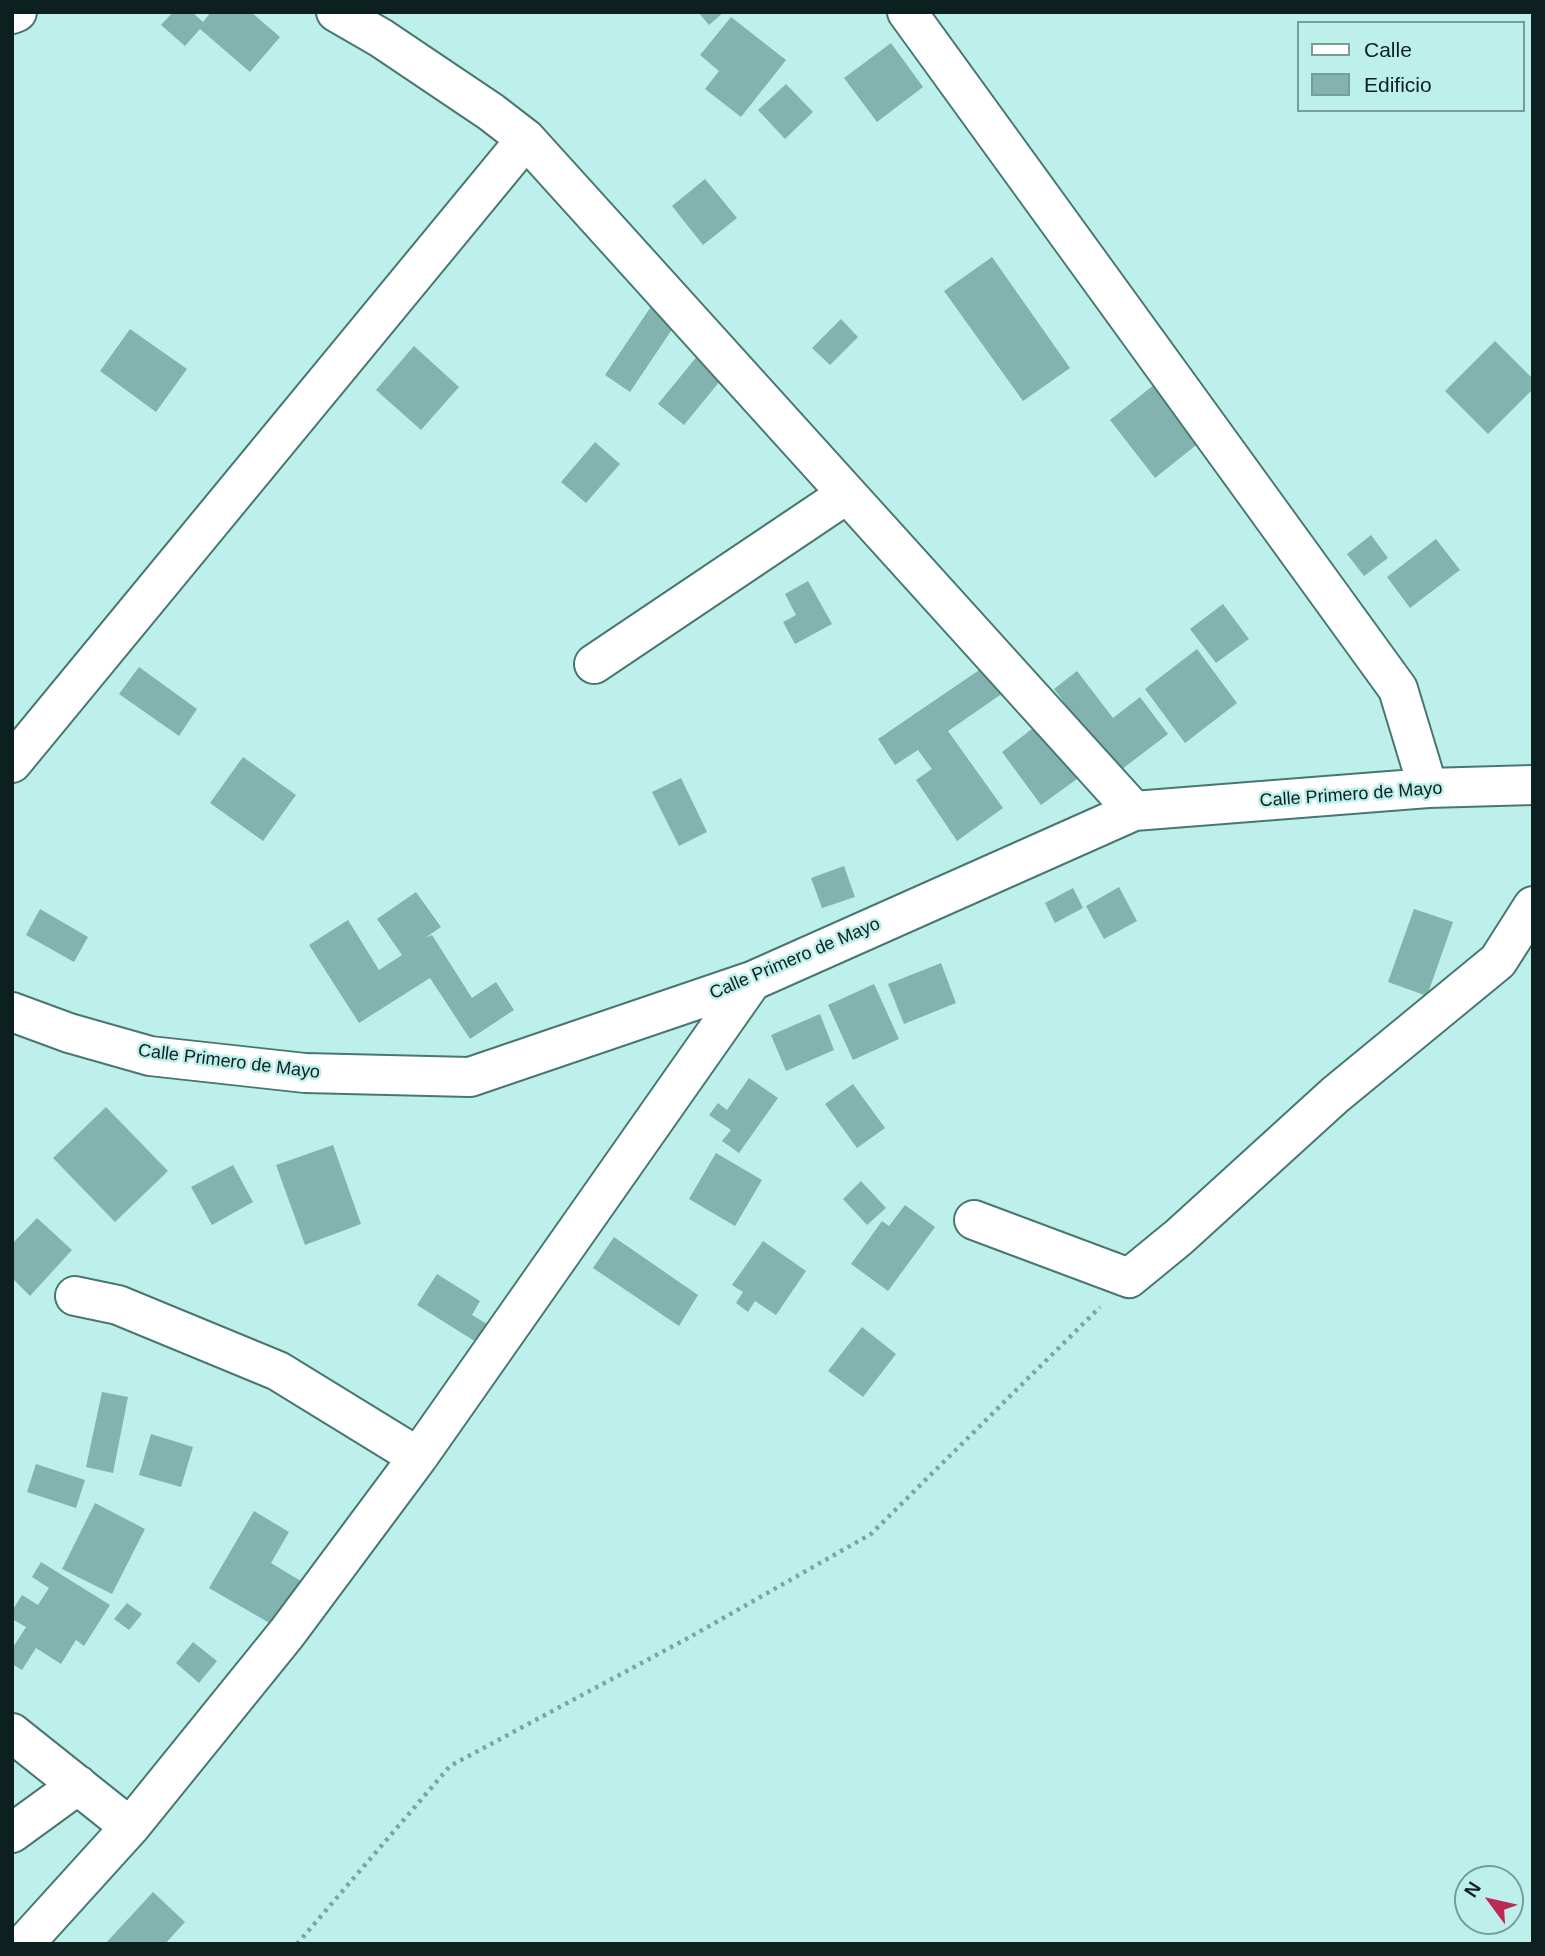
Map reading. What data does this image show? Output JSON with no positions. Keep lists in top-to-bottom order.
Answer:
{
  "streets": {
    "street": ["Calle Primero de Mayo"]
  },
  "legend": ["Calle", "Edificio"],
  "north": "top left"
}
